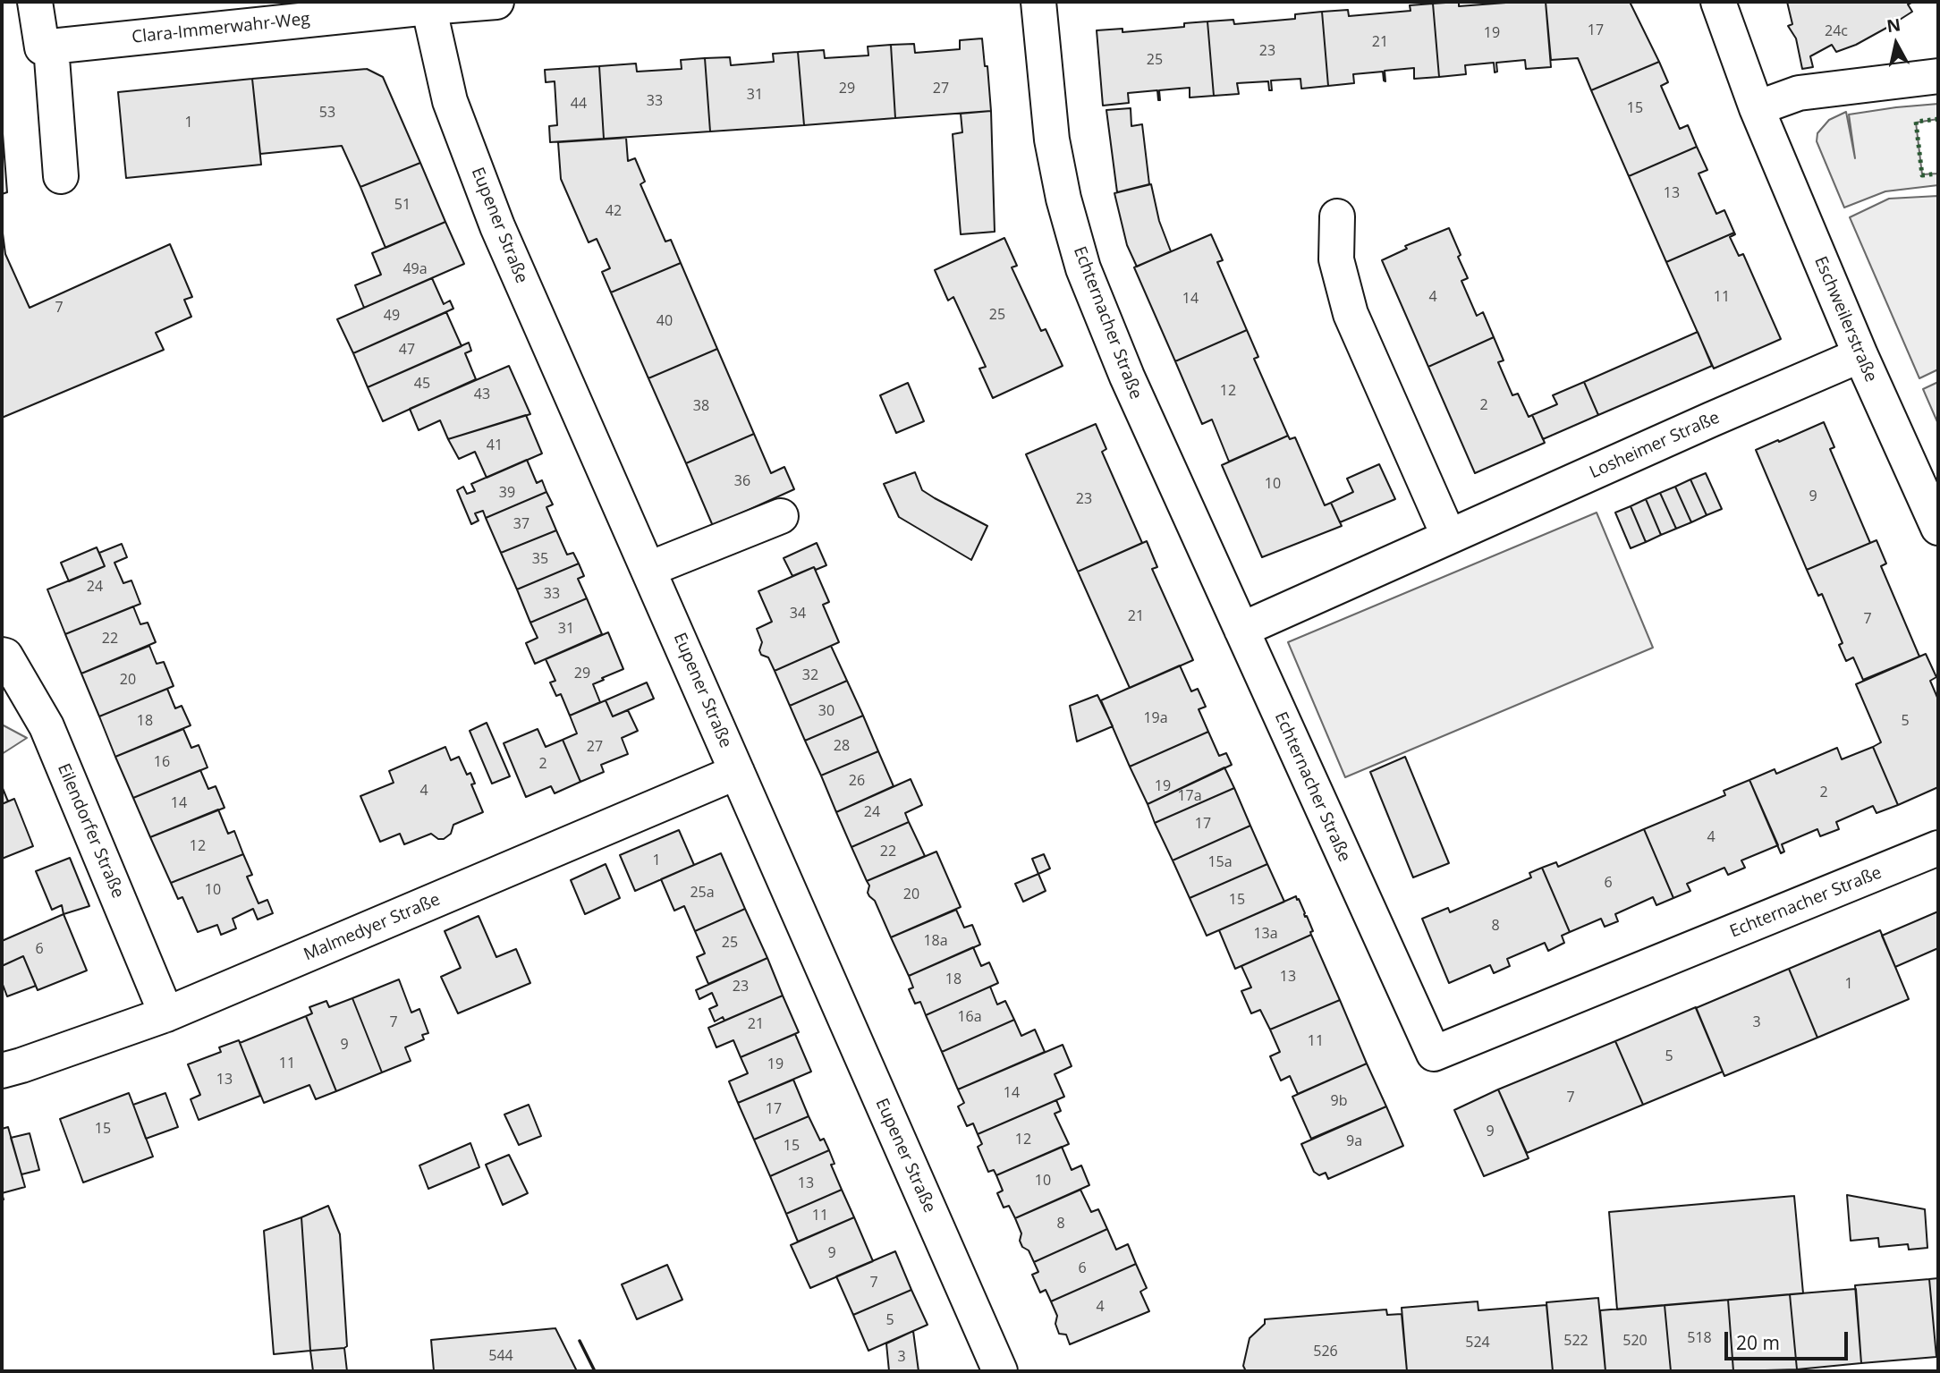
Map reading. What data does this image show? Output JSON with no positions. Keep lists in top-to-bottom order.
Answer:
{
  "streets": {
    "street": [
      "Clara-Immerwahr-Weg",
      "Eupener Straße",
      "Eschweilerstraße",
      "Echternacher Straße",
      "Losheimer Straße",
      "Eilendorfer Straße",
      "Malmedyer Straße"
    ]
  },
  "crossings": [
    ["Clara-Immerwahr-Weg", "Eupener Straße"],
    ["Eupener Straße", "Malmedyer Straße"],
    ["Eschweilerstraße", "Losheimer Straße"],
    ["Echternacher Straße", "Losheimer Straße"],
    ["Eilendorfer Straße", "Malmedyer Straße"]
  ],
  "house_numbers": [
    "17",
    "24c",
    "19",
    "21",
    "23",
    "25",
    "29",
    "27",
    "31",
    "33",
    "44",
    "15",
    "53",
    "1",
    "13",
    "51",
    "42",
    "49a",
    "4",
    "11",
    "14",
    "7",
    "25",
    "49",
    "40",
    "47",
    "45",
    "12",
    "43",
    "2",
    "38",
    "41",
    "36",
    "10",
    "39",
    "9",
    "23",
    "37",
    "35",
    "24",
    "33",
    "34",
    "21",
    "7",
    "31",
    "22",
    "29",
    "32",
    "20",
    "30",
    "19a",
    "18",
    "5",
    "28",
    "27",
    "16",
    "2",
    "26",
    "19",
    "4",
    "2",
    "17a",
    "14",
    "24",
    "17",
    "4",
    "12",
    "22",
    "1",
    "15a",
    "6",
    "10",
    "25a",
    "20",
    "15",
    "8",
    "13a",
    "18a",
    "25",
    "6",
    "13",
    "18",
    "1",
    "23",
    "16a",
    "7",
    "3",
    "21",
    "11",
    "9",
    "5",
    "11",
    "19",
    "13",
    "14",
    "7",
    "9b",
    "17",
    "15",
    "9",
    "12",
    "9a",
    "15",
    "10",
    "13",
    "11",
    "8",
    "9",
    "6",
    "7",
    "4",
    "5",
    "518",
    "522",
    "520",
    "524",
    "526",
    "544",
    "3"
  ],
  "scale_bar": "20 m",
  "north": "top"
}
